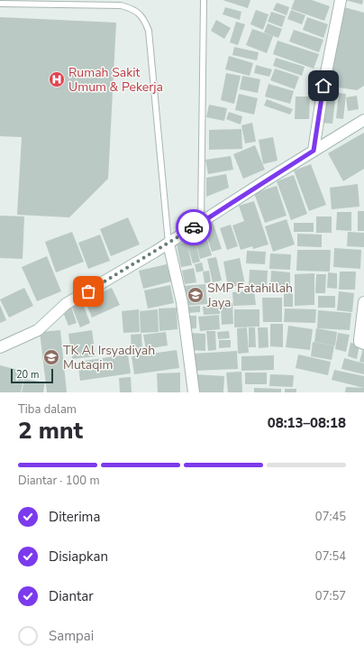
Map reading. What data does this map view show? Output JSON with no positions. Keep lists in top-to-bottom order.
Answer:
{
  "places": {
    "hospital": ["Rumah Sakit Umum & Pekerja"],
    "school or university": ["SMP Fatahillah Jaya", "TK Al Irsyadiyah Mutaqim"]
  },
  "scale_bar": "20 m",
  "page": {
    "scale": "20 m",
    "heading": ["2 mnt", "Tiba dalam", "08:13–08:18"],
    "bar": "Diantar · 100 m",
    "list": [
      ["Diterima", "07:45"],
      ["Disiapkan", "07:54"],
      ["Diantar", "07:57"],
      "Sampai"
    ]
  }
}
